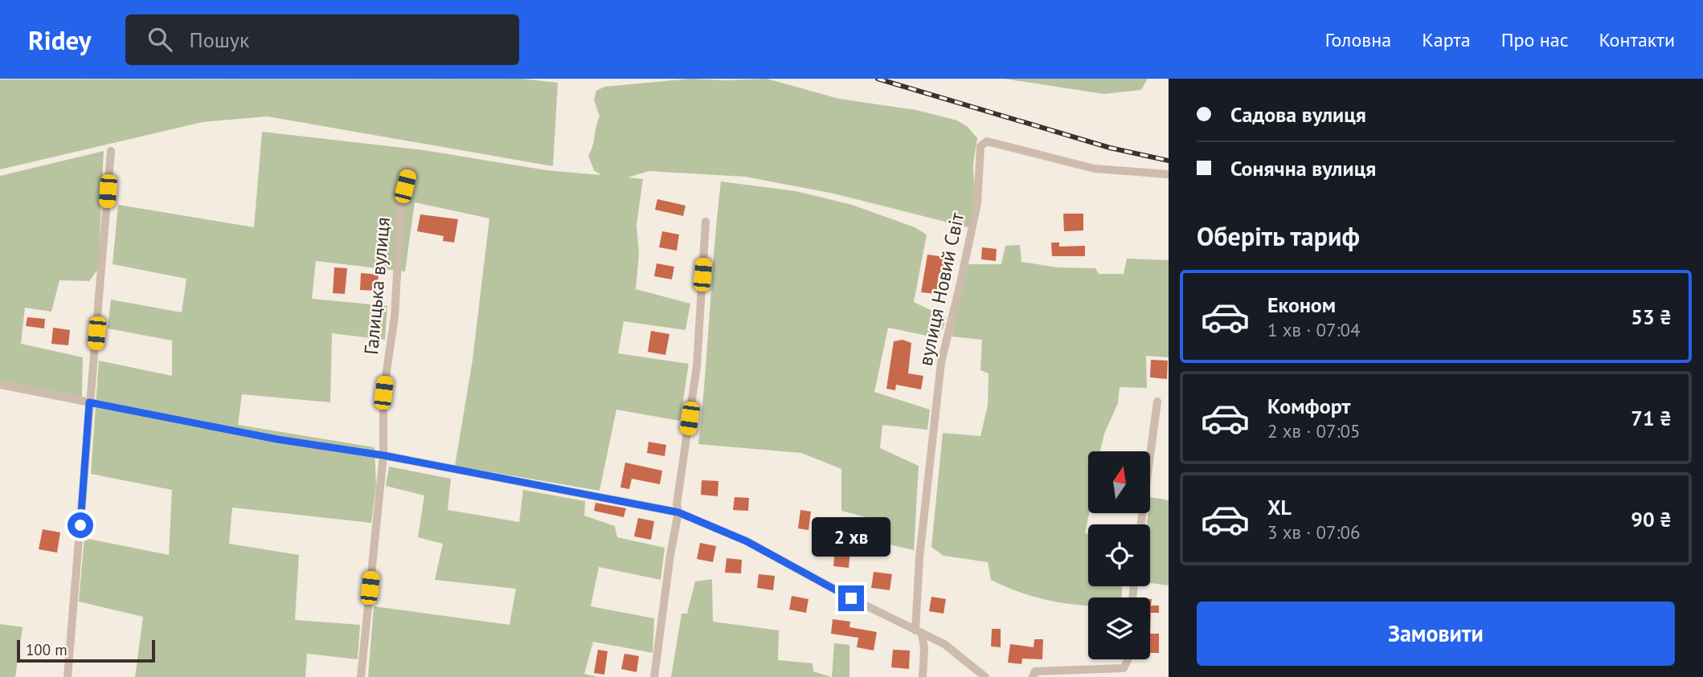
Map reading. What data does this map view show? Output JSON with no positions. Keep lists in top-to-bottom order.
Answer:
{
  "streets": {
    "street": ["Галицька вулиця", "вулиця Новий Світ"]
  },
  "scale_bar": "100 m",
  "north": "top",
  "page": {
    "header": "Ridey",
    "search": "Пошук",
    "nav": [
      "Головна",
      "Карта",
      "Про нас",
      "Контакти"
    ],
    "banner": ["Садова вулиця", "Сонячна вулиця"],
    "heading": "Оберіть тариф",
    "list": [
      {
        "name": "Економ",
        "note": "1 хв · 07:04",
        "value": "53 ₴"
      },
      {
        "name": "Комфорт",
        "note": "2 хв · 07:05",
        "value": "71 ₴"
      },
      {
        "name": "XL",
        "note": "3 хв · 07:06",
        "value": "90 ₴"
      }
    ],
    "bubble": "2 хв",
    "buttons": "Замовити",
    "scale": "100 m"
  }
}
